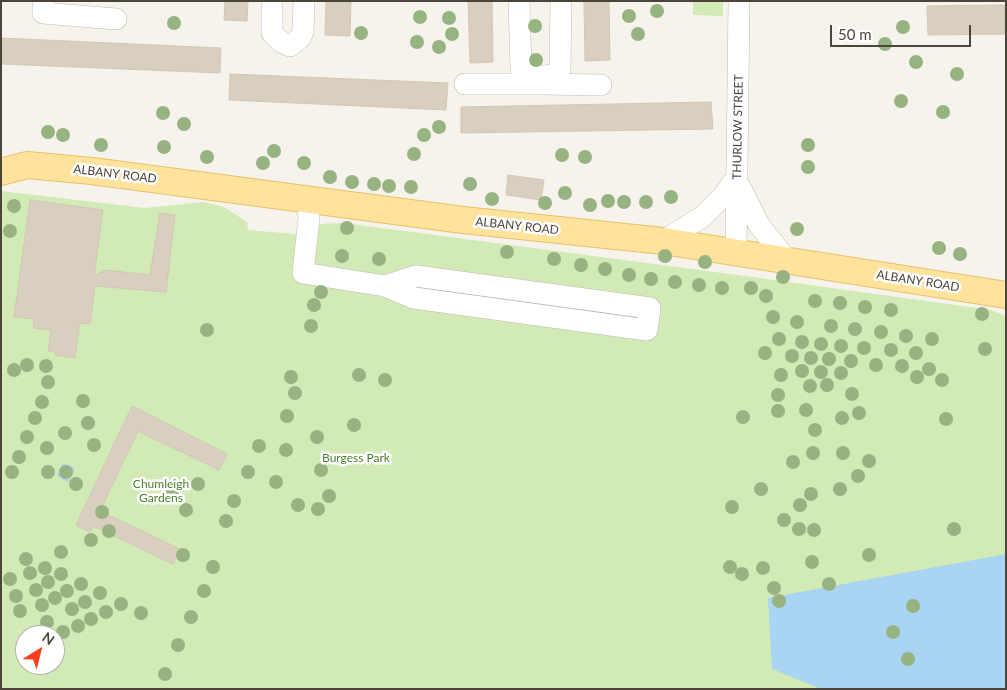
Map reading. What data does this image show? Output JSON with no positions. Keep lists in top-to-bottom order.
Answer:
{
  "streets": {
    "main road": ["ALBANY ROAD"],
    "street": ["THURLOW STREET"]
  },
  "crossings": [
    ["THURLOW STREET", "ALBANY ROAD"]
  ],
  "parks": ["Burgess Park", "Chumleigh Gardens"],
  "scale_bar": "50 m",
  "north": "top right"
}
